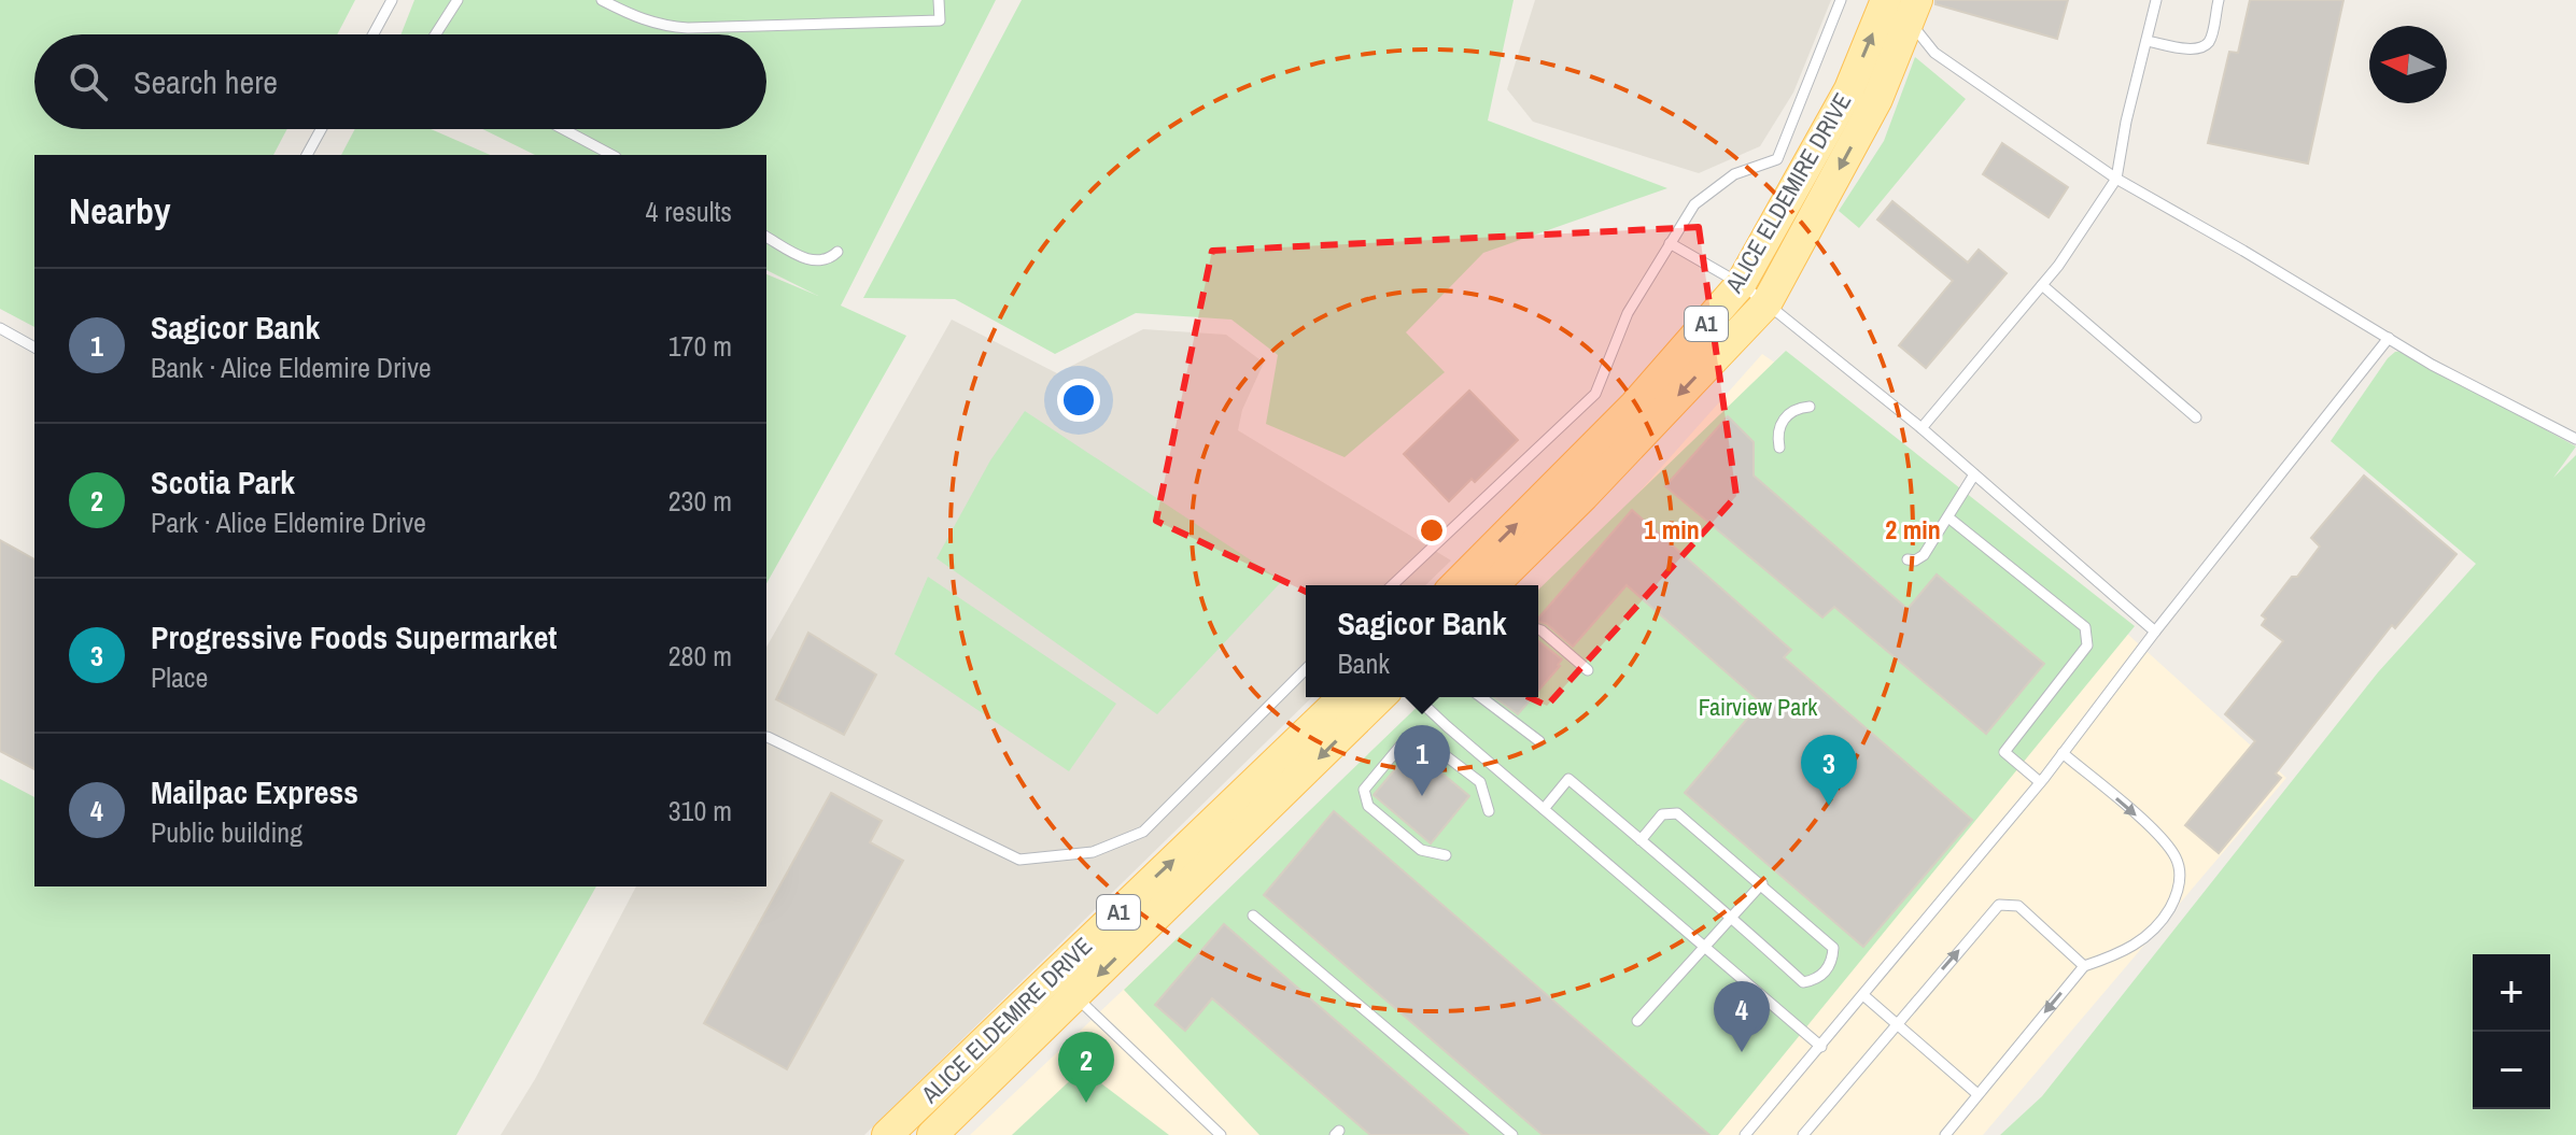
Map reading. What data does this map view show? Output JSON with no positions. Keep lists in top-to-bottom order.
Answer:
{
  "streets": {
    "main road": ["ALICE ELDEMIRE DRIVE", "A1"]
  },
  "parks": ["Fairview Park"],
  "north": "left",
  "page": {
    "search": "Search here",
    "heading": ["Nearby", "4 results"],
    "list": [
      {
        "mark": "1",
        "name": "Sagicor Bank",
        "note": "Bank · Alice Eldemire Drive",
        "value": "170 m"
      },
      {
        "mark": "2",
        "name": "Scotia Park",
        "note": "Park · Alice Eldemire Drive",
        "value": "230 m"
      },
      {
        "mark": "3",
        "name": "Progressive Foods Supermarket",
        "note": "Place",
        "value": "280 m"
      },
      {
        "mark": "4",
        "name": "Mailpac Express",
        "note": "Public building",
        "value": "310 m"
      }
    ],
    "popup": ["Sagicor Bank", "Bank"],
    "pins": [
      "1",
      "3",
      "4",
      "2"
    ],
    "map_buttons": ["+", "−"]
  },
  "rings": ["1 min", "2 min"]
}
